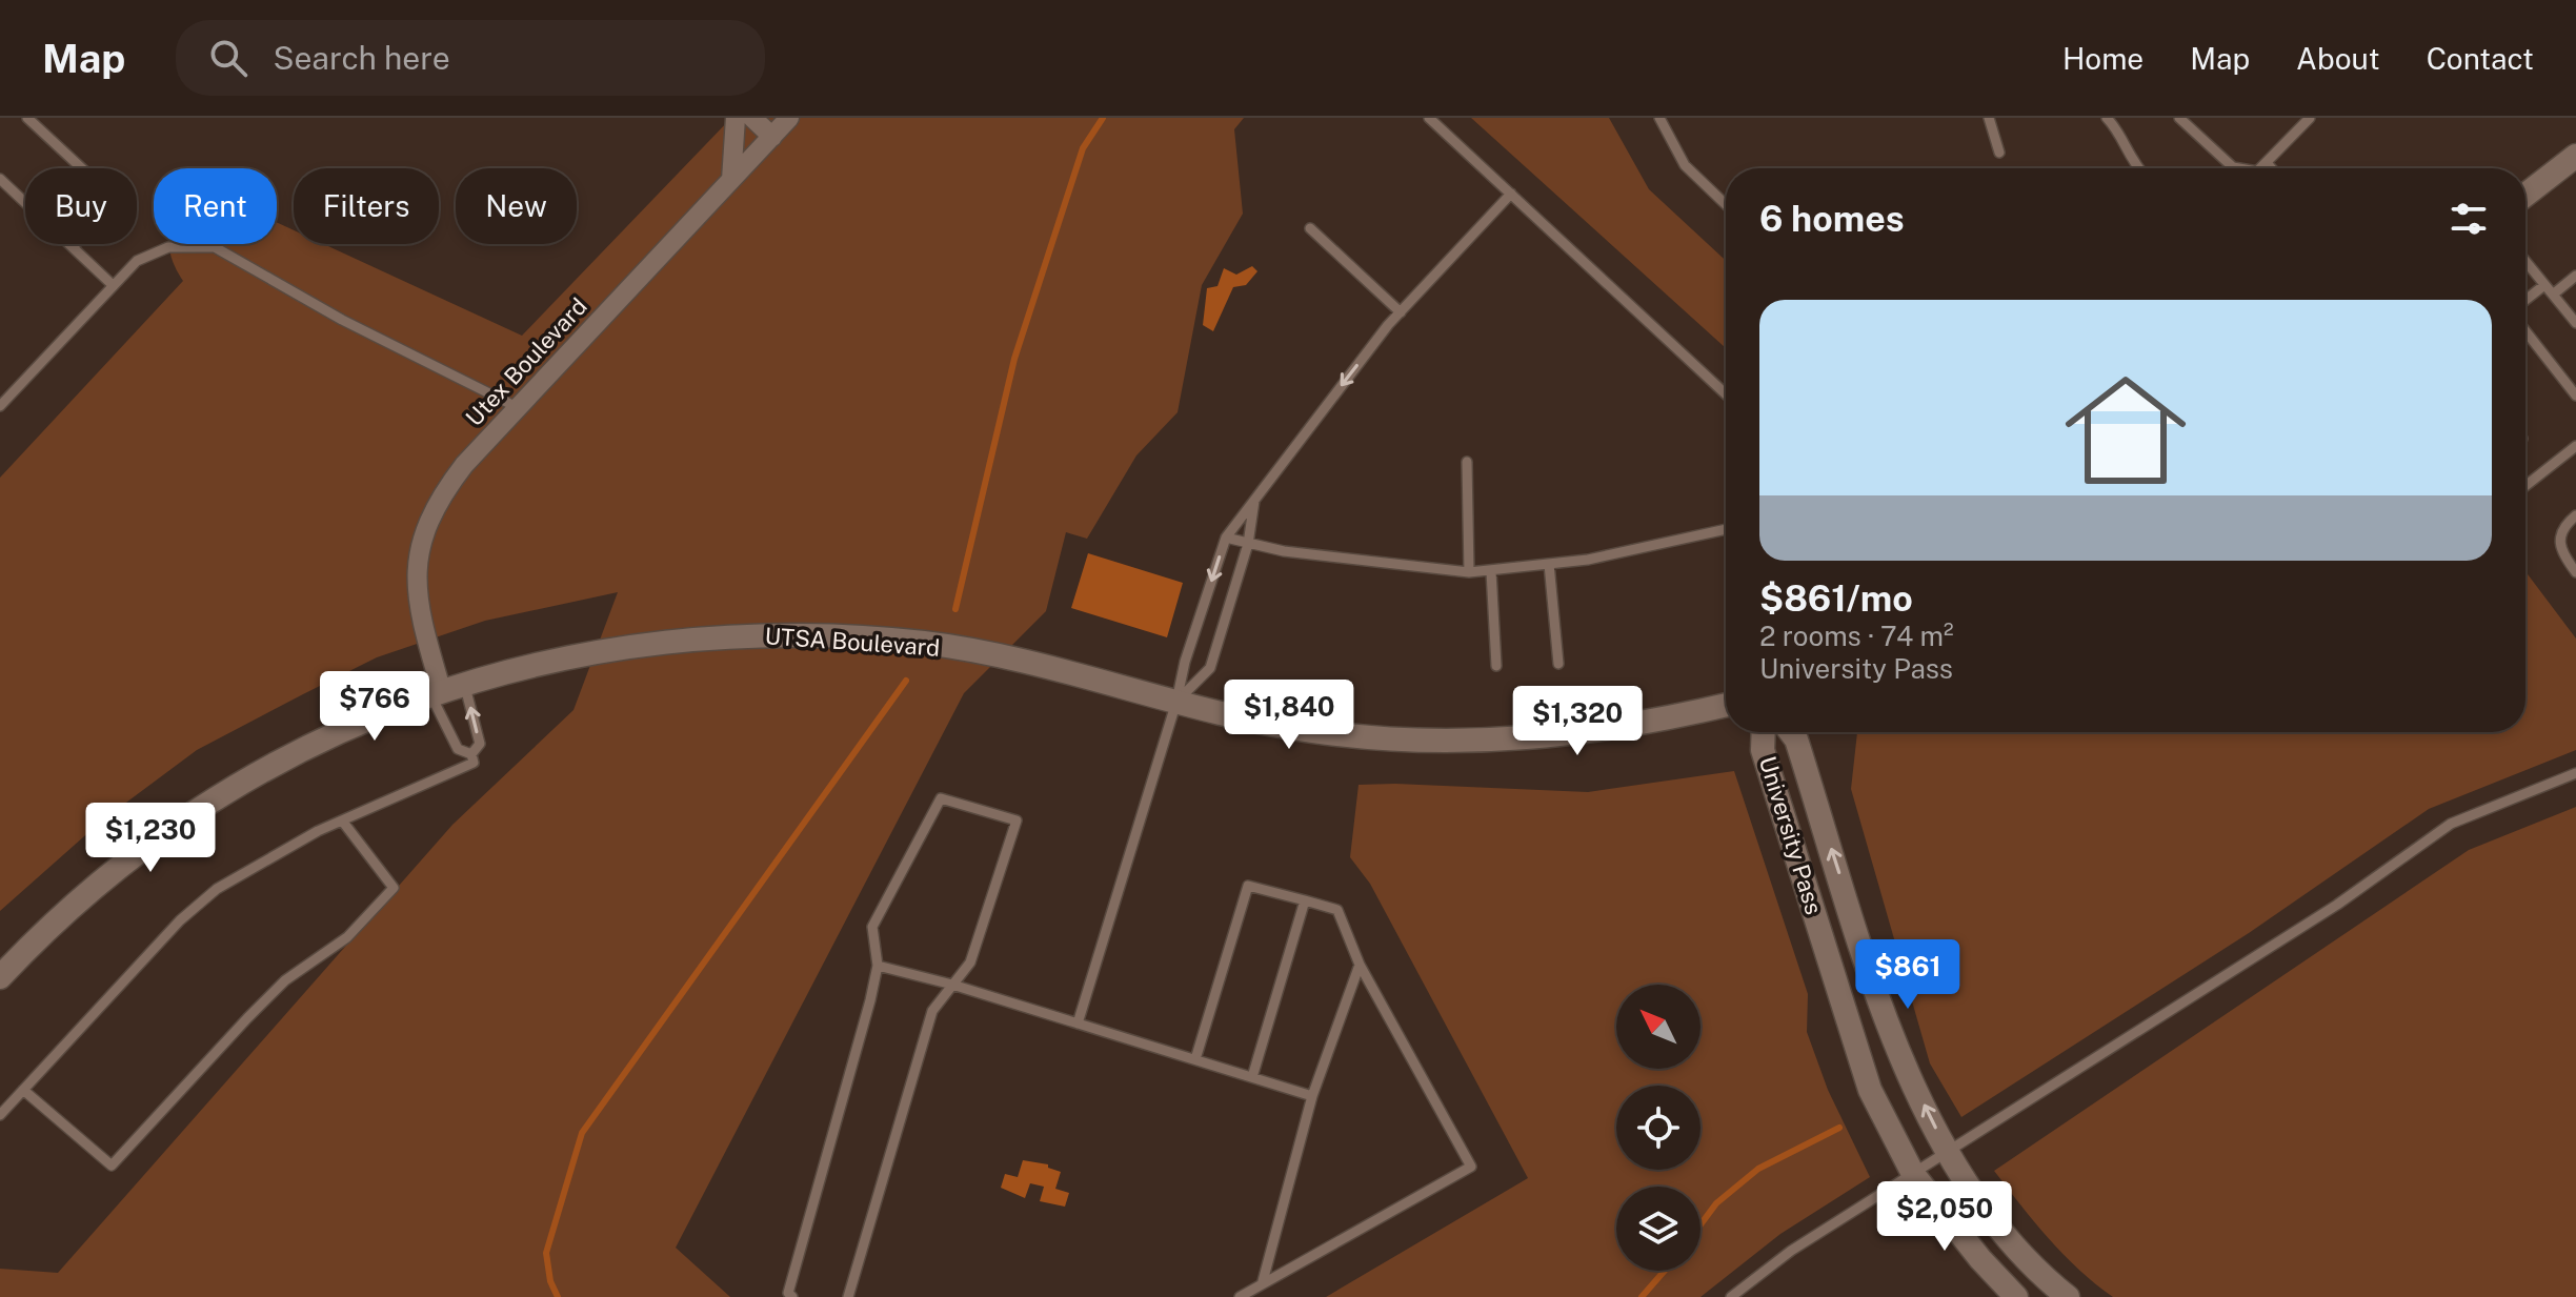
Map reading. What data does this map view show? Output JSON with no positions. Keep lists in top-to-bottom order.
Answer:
{
  "streets": {
    "main road": ["UTSA Boulevard", "University Pass"],
    "street": ["Utex Boulevard"]
  },
  "crossings": [
    ["Utex Boulevard", "UTSA Boulevard"]
  ],
  "north": "top left",
  "page": {
    "header": "Map",
    "search": "Search here",
    "nav": [
      "Home",
      "Map",
      "About",
      "Contact"
    ],
    "chip": [
      "Buy",
      "Rent",
      "Filters",
      "New"
    ],
    "heading": "6 homes",
    "list": [
      {
        "name": "$861/mo",
        "note": "2 rooms · 74 m² · University Pass"
      }
    ],
    "price": [
      "$766",
      "$1,840",
      "$1,320",
      "$1,230",
      "$861",
      "$2,050"
    ]
  }
}
